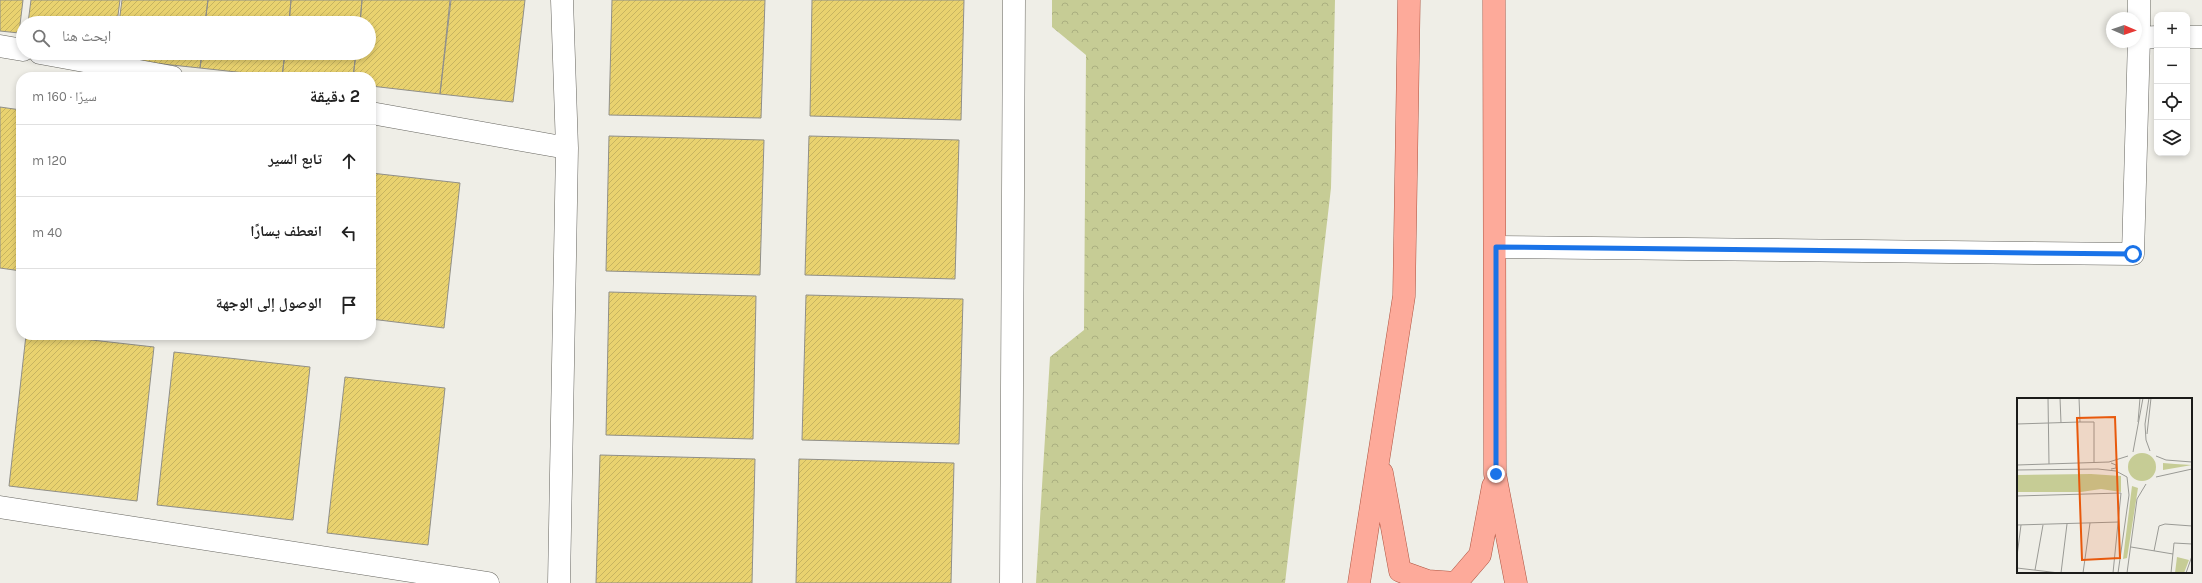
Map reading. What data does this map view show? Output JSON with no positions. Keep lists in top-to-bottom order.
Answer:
{
  "north": "right",
  "page": {
    "map_buttons": ["+", "−"],
    "search": "ابحث هنا",
    "heading": ["2 دقيقة", "سيرًا · 160 m"],
    "list": [
      ["تابع السير", "120 m"],
      ["انعطف يسارًا", "40 m"],
      "الوصول إلى الوجهة"
    ]
  }
}
